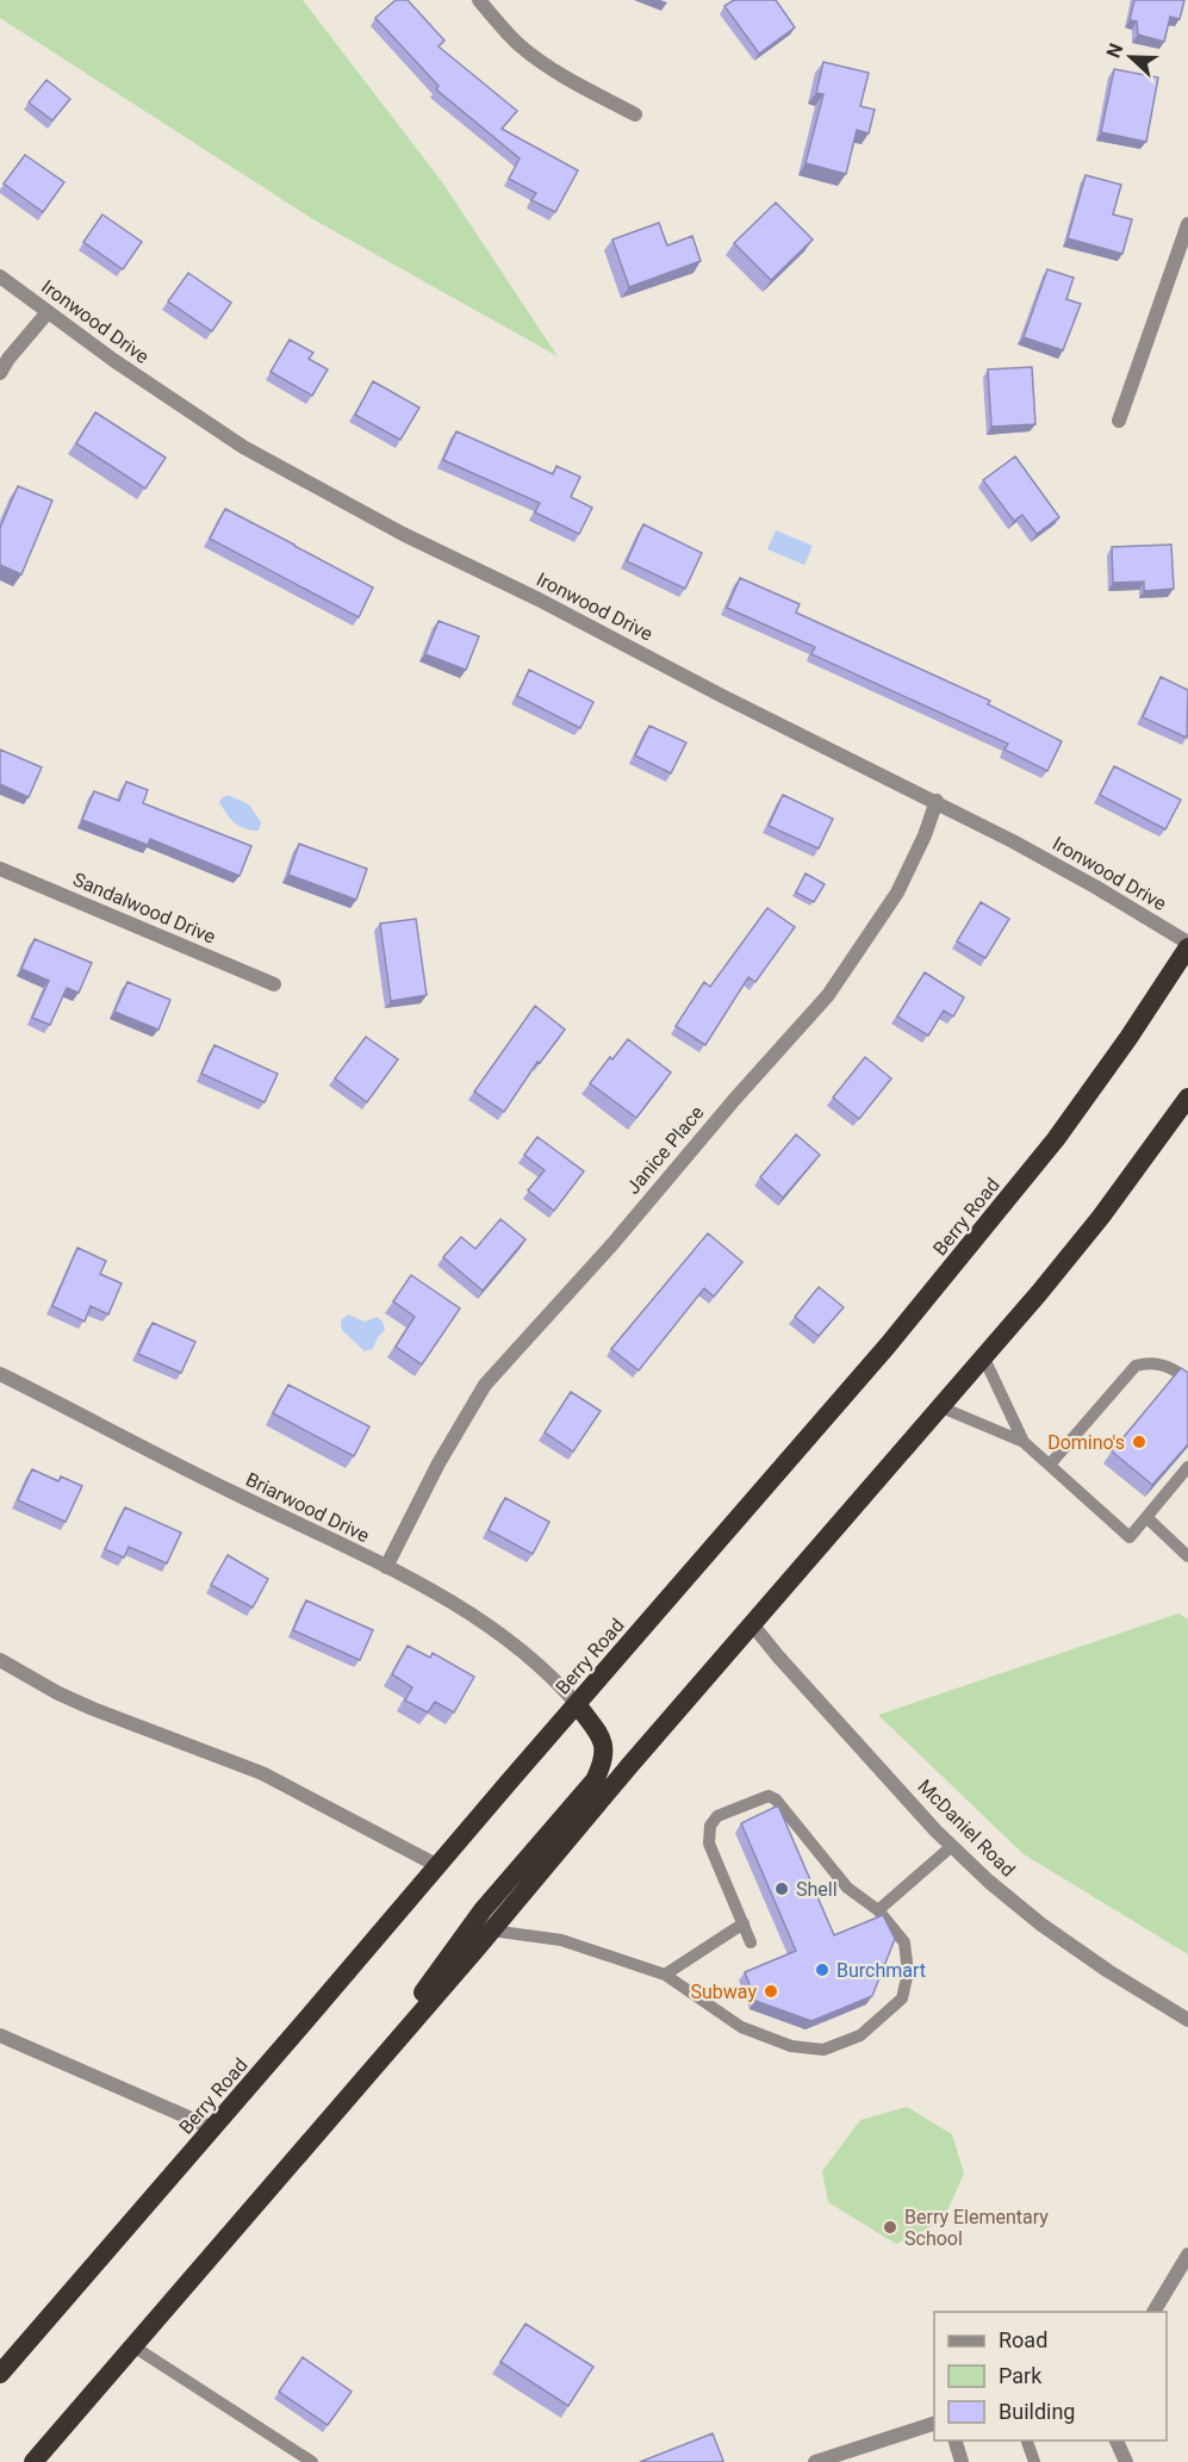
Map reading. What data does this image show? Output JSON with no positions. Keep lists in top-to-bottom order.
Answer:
{
  "streets": {
    "highway": ["Berry Road"],
    "street": [
      "Ironwood Drive",
      "Sandalwood Drive",
      "Janice Place",
      "Briarwood Drive",
      "McDaniel Road"
    ]
  },
  "crossings": [
    ["Ironwood Drive", "Janice Place"],
    ["Ironwood Drive", "Berry Road"],
    ["Janice Place", "Briarwood Drive"],
    ["Berry Road", "Briarwood Drive"]
  ],
  "places": [
    "Domino's",
    "Shell",
    "Burchmart",
    "Subway",
    "Berry Elementary School"
  ],
  "legend": ["Road", "Park", "Building"],
  "north": "left"
}
